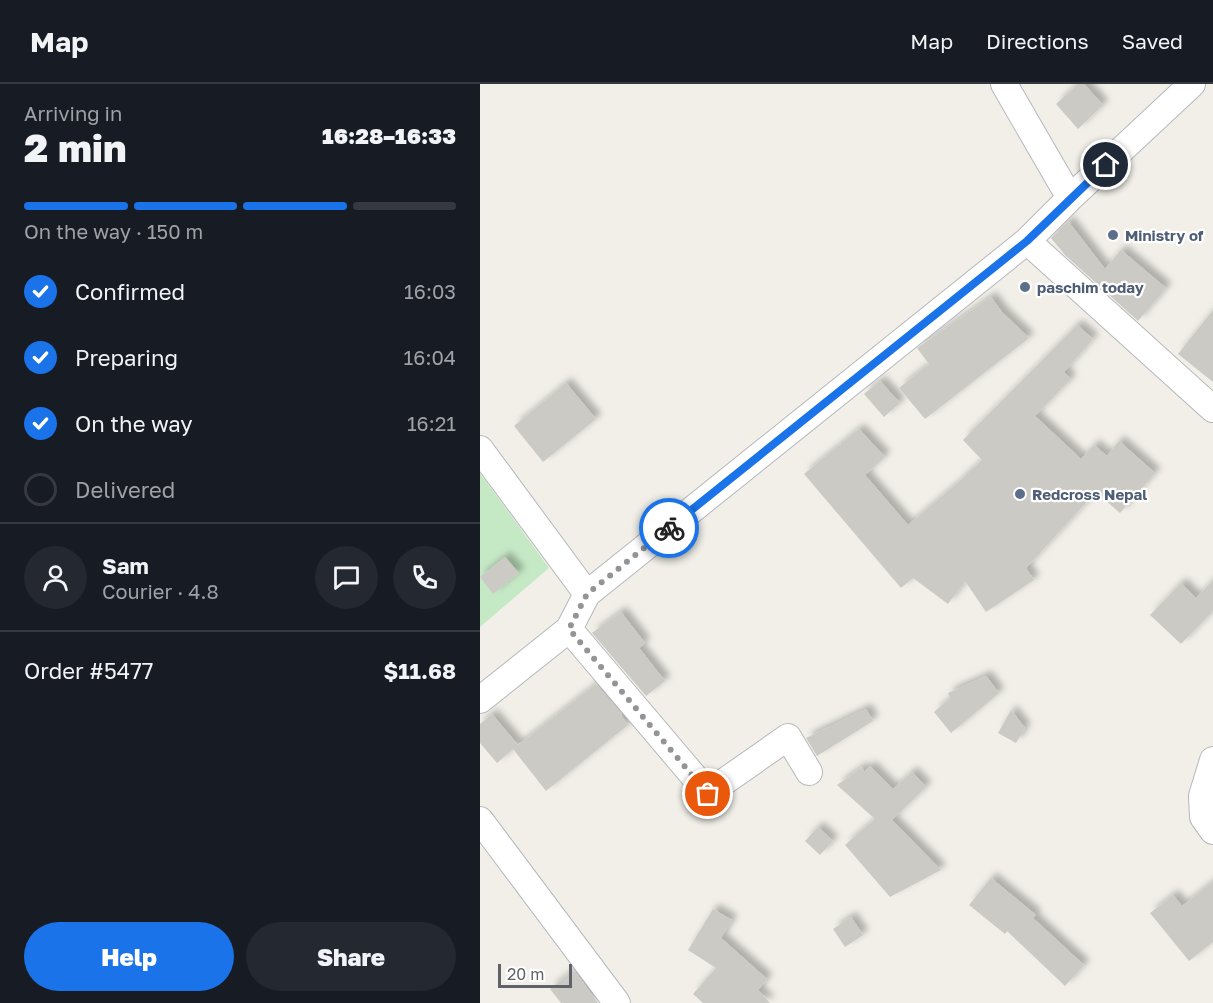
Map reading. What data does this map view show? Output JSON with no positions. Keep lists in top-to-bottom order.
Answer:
{
  "places": ["Ministry of", "paschim today", "Redcross Nepal"],
  "scale_bar": "20 m",
  "page": {
    "header": "Map",
    "nav": ["Map", "Directions", "Saved"],
    "heading": ["2 min", "Arriving in", "16:28–16:33"],
    "panel": [
      "Sam",
      "Courier · 4.8",
      "Order #5477",
      "$11.68"
    ],
    "bar": "On the way · 150 m",
    "list": [
      ["Confirmed", "16:03"],
      ["Preparing", "16:04"],
      ["On the way", "16:21"],
      "Delivered"
    ],
    "buttons": ["Help", "Share"],
    "scale": "20 m"
  }
}
